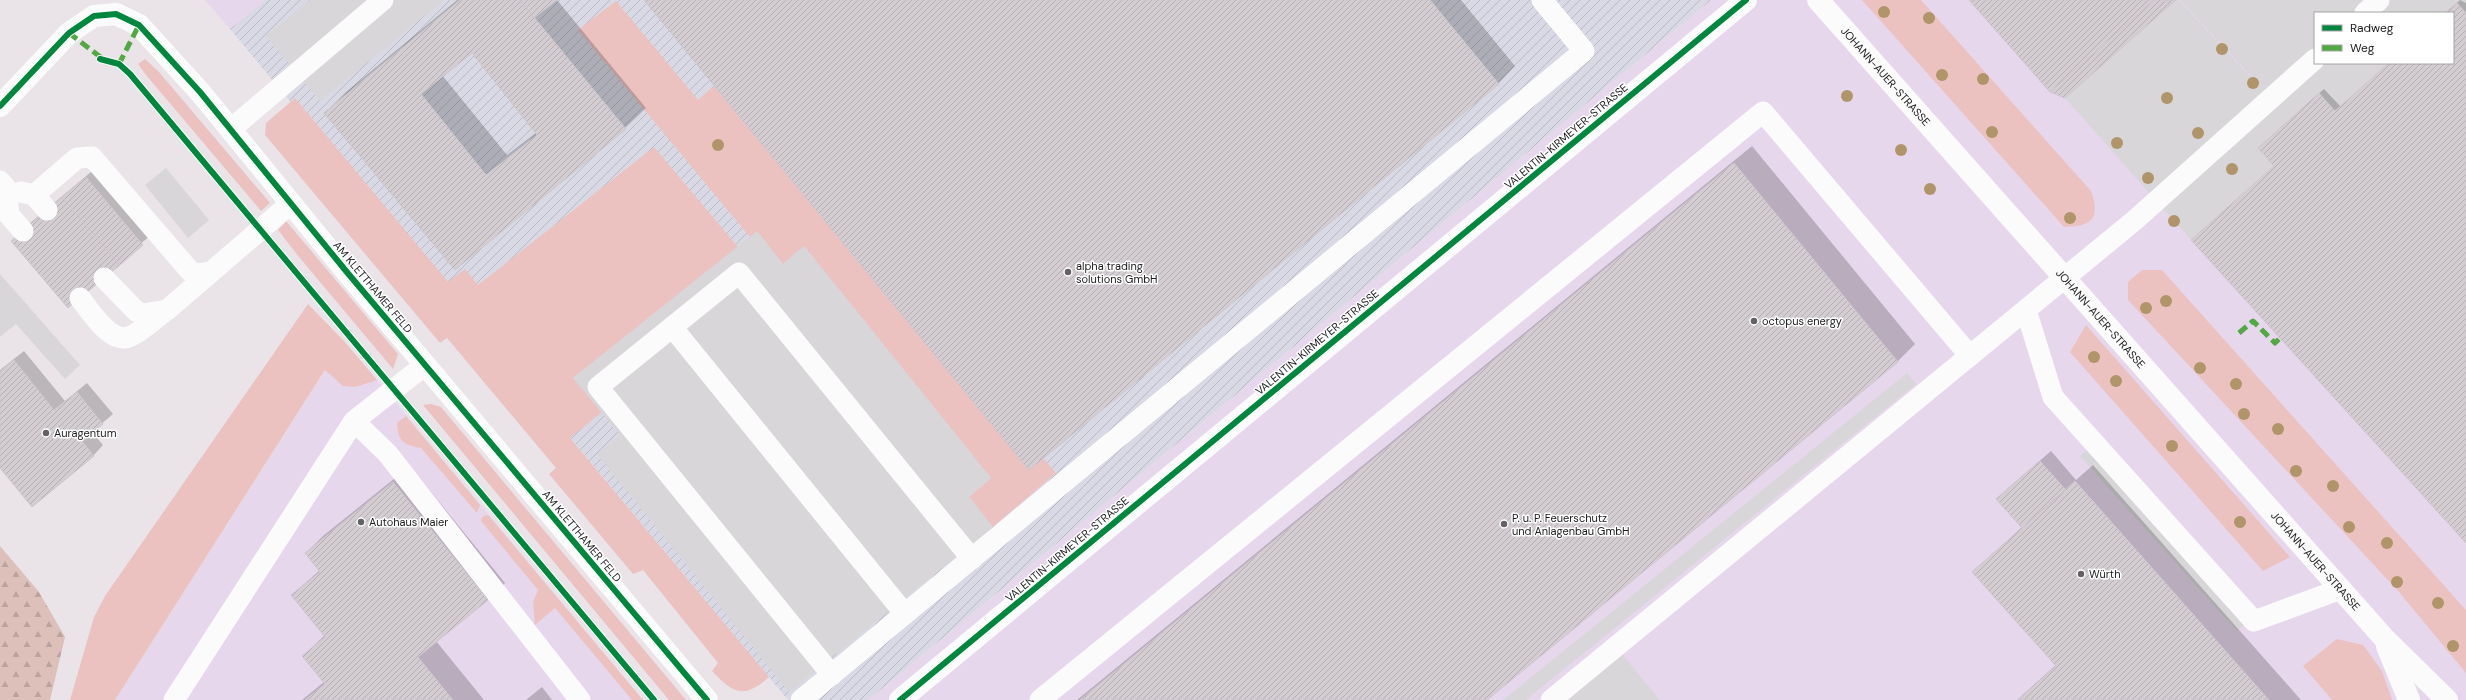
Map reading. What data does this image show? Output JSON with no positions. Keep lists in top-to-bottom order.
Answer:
{
  "streets": {
    "street": ["JOHANN-AUER-STRASSE", "VALENTIN-KIRMEYER-STRASSE", "AM KLETTHAMER FELD"]
  },
  "places": [
    "alpha trading solutions GmbH",
    "octopus energy",
    "Auragentum",
    "Autohaus Maier",
    "P. u. P. Feuerschutz und Anlagenbau GmbH",
    "Würth"
  ],
  "legend": ["Radweg", "Weg"]
}
